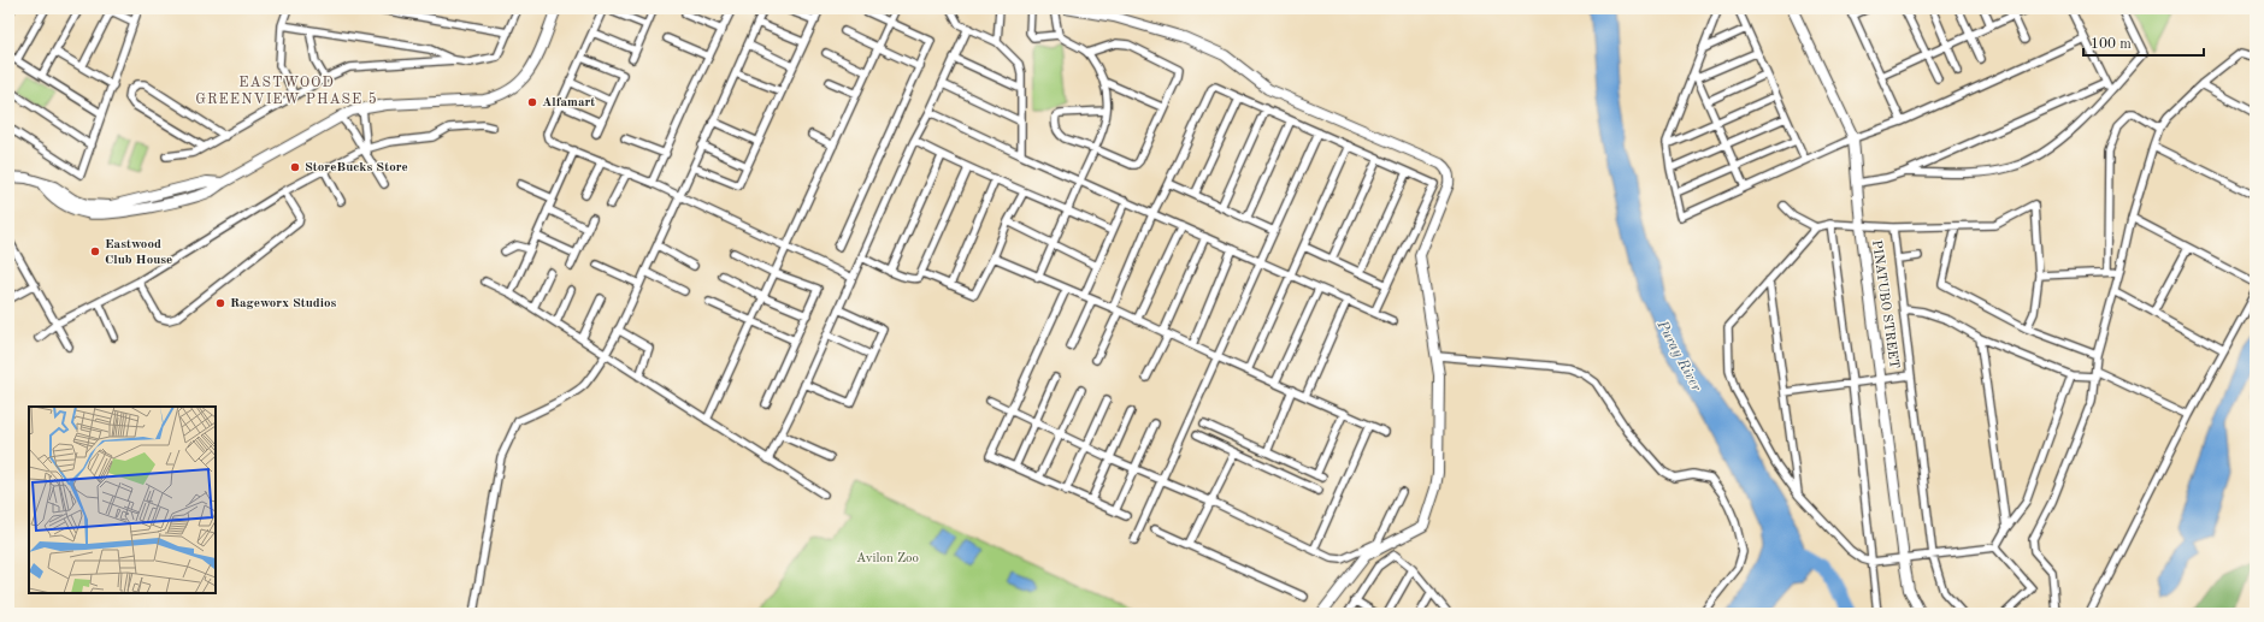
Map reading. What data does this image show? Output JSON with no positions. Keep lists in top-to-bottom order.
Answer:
{
  "streets": {
    "street": ["PINATUBO STREET"]
  },
  "districts": ["EASTWOOD GREENVIEW PHASE 5"],
  "water": ["Puray River"],
  "parks": ["Avilon Zoo"],
  "places": [
    "Alfamart",
    "StoreBucks Store",
    "Eastwood Club House",
    "Rageworx Studios"
  ],
  "scale_bar": "100 m"
}
